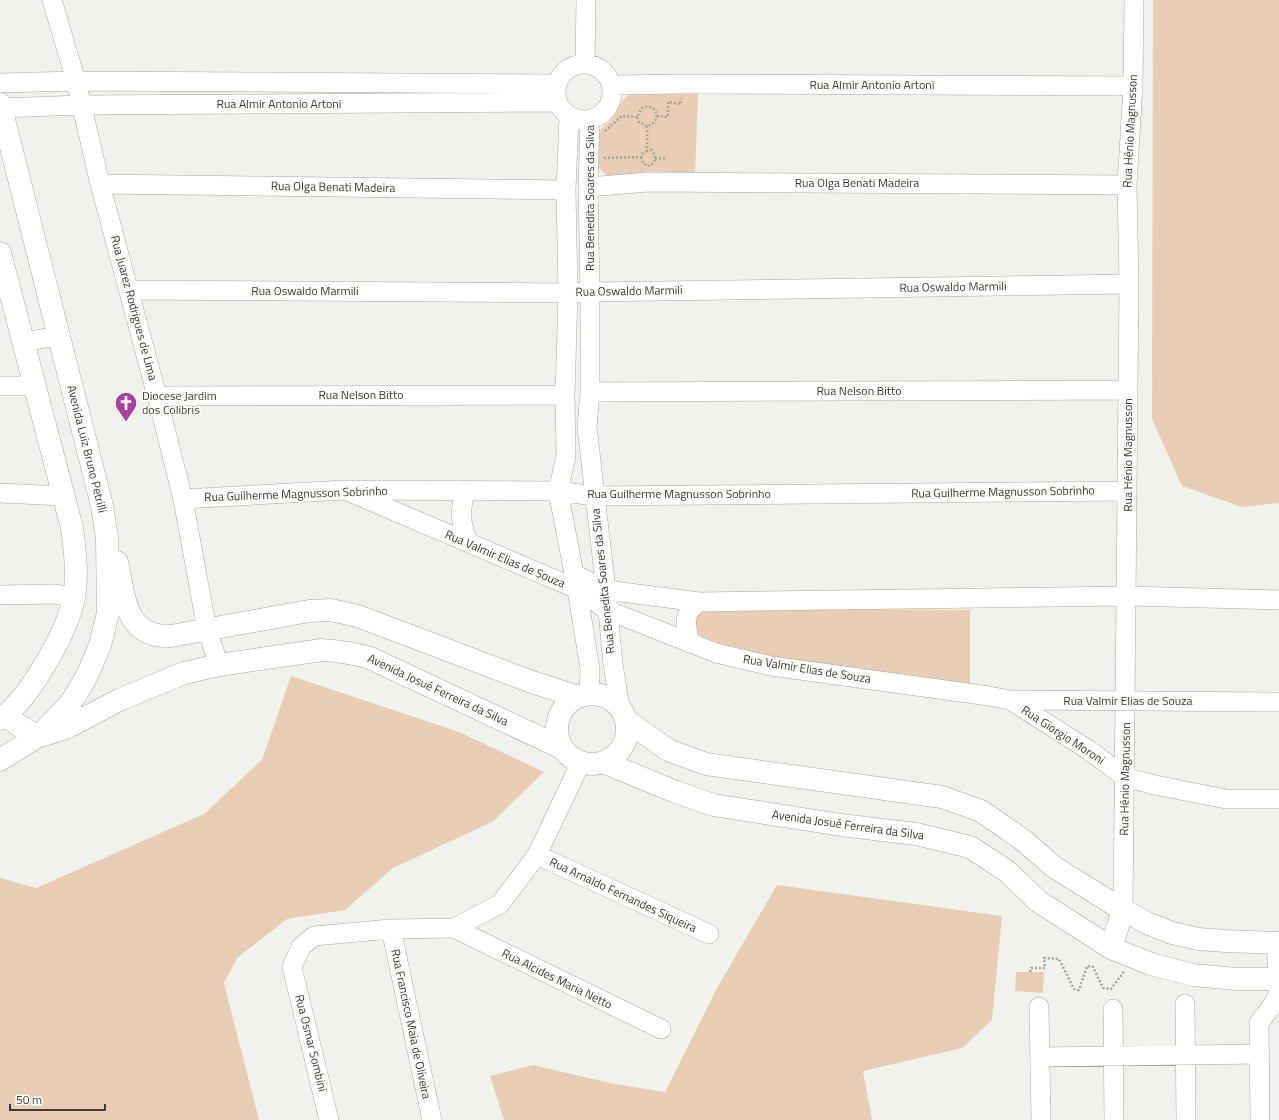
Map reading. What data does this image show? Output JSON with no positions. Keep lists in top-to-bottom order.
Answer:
{
  "streets": {
    "main road": ["Avenida Luiz Bruno Petrilli", "Avenida Josué Ferreira da Silva"],
    "street": [
      "Rua Almir Antonio Artoni",
      "Rua Hênio Magnusson",
      "Rua Olga Benati Madeira",
      "Rua Benedita Soares da Silva",
      "Rua Oswaldo Marmili",
      "Rua Juarez Rodrigues de Lima",
      "Rua Nelson Bitto",
      "Rua Guilherme Magnusson Sobrinho",
      "Rua Valmir Elias de Souza",
      "Rua Giorgio Moroni",
      "Rua Arnaldo Fernandes Siqueira",
      "Rua Alcides Maria Netto",
      "Rua Francisco Maia de Oliveira",
      "Rua Osmar Sombini"
    ]
  },
  "crossings": [
    ["Rua Almir Antonio Artoni", "Rua Hênio Magnusson"],
    ["Rua Almir Antonio Artoni", "Rua Benedita Soares da Silva"],
    ["Rua Almir Antonio Artoni", "Rua Juarez Rodrigues de Lima"],
    ["Rua Almir Antonio Artoni", "Avenida Luiz Bruno Petrilli"],
    ["Rua Hênio Magnusson", "Rua Olga Benati Madeira"],
    ["Rua Hênio Magnusson", "Rua Oswaldo Marmili"],
    ["Rua Hênio Magnusson", "Rua Nelson Bitto"],
    ["Rua Hênio Magnusson", "Rua Guilherme Magnusson Sobrinho"],
    ["Rua Hênio Magnusson", "Rua Valmir Elias de Souza"],
    ["Rua Hênio Magnusson", "Rua Giorgio Moroni"],
    ["Rua Olga Benati Madeira", "Rua Benedita Soares da Silva"],
    ["Rua Olga Benati Madeira", "Rua Juarez Rodrigues de Lima"],
    ["Rua Benedita Soares da Silva", "Rua Oswaldo Marmili"],
    ["Rua Benedita Soares da Silva", "Rua Nelson Bitto"],
    ["Rua Benedita Soares da Silva", "Rua Guilherme Magnusson Sobrinho"],
    ["Rua Benedita Soares da Silva", "Rua Valmir Elias de Souza"],
    ["Rua Benedita Soares da Silva", "Avenida Josué Ferreira da Silva"],
    ["Rua Oswaldo Marmili", "Rua Juarez Rodrigues de Lima"],
    ["Rua Juarez Rodrigues de Lima", "Rua Nelson Bitto"],
    ["Rua Juarez Rodrigues de Lima", "Rua Guilherme Magnusson Sobrinho"],
    ["Rua Juarez Rodrigues de Lima", "Avenida Josué Ferreira da Silva"],
    ["Avenida Luiz Bruno Petrilli", "Avenida Josué Ferreira da Silva"],
    ["Rua Guilherme Magnusson Sobrinho", "Rua Valmir Elias de Souza"],
    ["Rua Valmir Elias de Souza", "Rua Giorgio Moroni"],
    ["Rua Francisco Maia de Oliveira", "Rua Osmar Sombini"]
  ],
  "places": {
    "church": ["Diocese Jardim dos Colibris"]
  },
  "scale_bar": "50 m"
}
